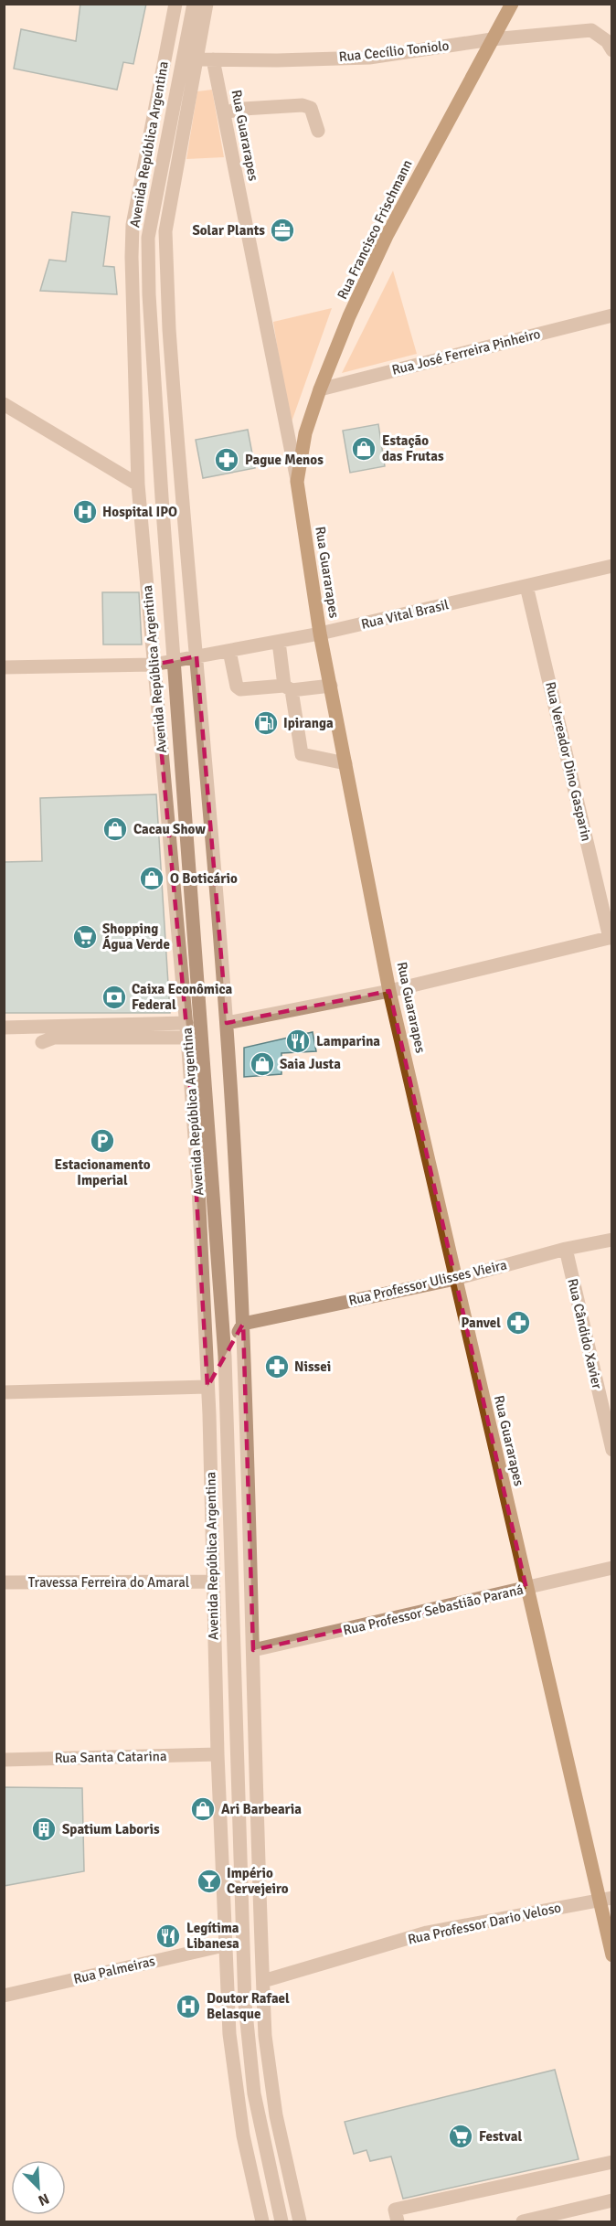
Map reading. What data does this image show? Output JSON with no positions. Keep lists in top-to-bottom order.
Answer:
{
  "streets": {
    "main road": ["Rua Guararapes", "Rua Francisco Frischmann"],
    "street": [
      "Rua Cecílio Toniolo",
      "Avenida República Argentina",
      "Rua José Ferreira Pinheiro",
      "Rua Vital Brasil",
      "Rua Vereador Dino Gasparin",
      "Rua Professor Ulisses Vieira",
      "Rua Cândido Xavier",
      "Travessa Ferreira do Amaral",
      "Rua Professor Sebastião Paraná",
      "Rua Santa Catarina",
      "Rua Professor Dario Veloso",
      "Rua Palmeiras"
    ]
  },
  "crossings": [
    ["Rua Cecílio Toniolo", "Rua Guararapes"],
    ["Rua Cecílio Toniolo", "Rua Francisco Frischmann"],
    ["Rua Guararapes", "Rua Francisco Frischmann"],
    ["Rua Guararapes", "Rua Vital Brasil"],
    ["Rua Guararapes", "Rua Professor Ulisses Vieira"],
    ["Rua Guararapes", "Rua Professor Sebastião Paraná"],
    ["Rua Guararapes", "Rua Professor Dario Veloso"],
    ["Avenida República Argentina", "Rua Vital Brasil"],
    ["Avenida República Argentina", "Travessa Ferreira do Amaral"],
    ["Avenida República Argentina", "Rua Santa Catarina"],
    ["Avenida República Argentina", "Rua Palmeiras"],
    ["Rua Francisco Frischmann", "Rua José Ferreira Pinheiro"],
    ["Rua Vital Brasil", "Rua Vereador Dino Gasparin"],
    ["Rua Professor Ulisses Vieira", "Rua Cândido Xavier"]
  ],
  "places": {
    "office": ["Solar Plants"],
    "shop": [
      "Estação das Frutas",
      "Cacau Show",
      "O Boticário",
      "Saia Justa",
      "Ari Barbearia"
    ],
    "pharmacy": ["Pague Menos", "Panvel", "Nissei"],
    "hospital": ["Hospital IPO", "Doutor Rafael Belasque"],
    "fuel station": ["Ipiranga"],
    "supermarket": ["Shopping Água Verde", "Festval"],
    "bank": ["Caixa Econômica Federal"],
    "restaurant": ["Lamparina", "Legítima Libanesa"],
    "parking": ["Estacionamento Imperial"],
    "building": ["Spatium Laboris"],
    "bar": ["Império Cervejeiro"]
  },
  "north": "bottom right"
}
